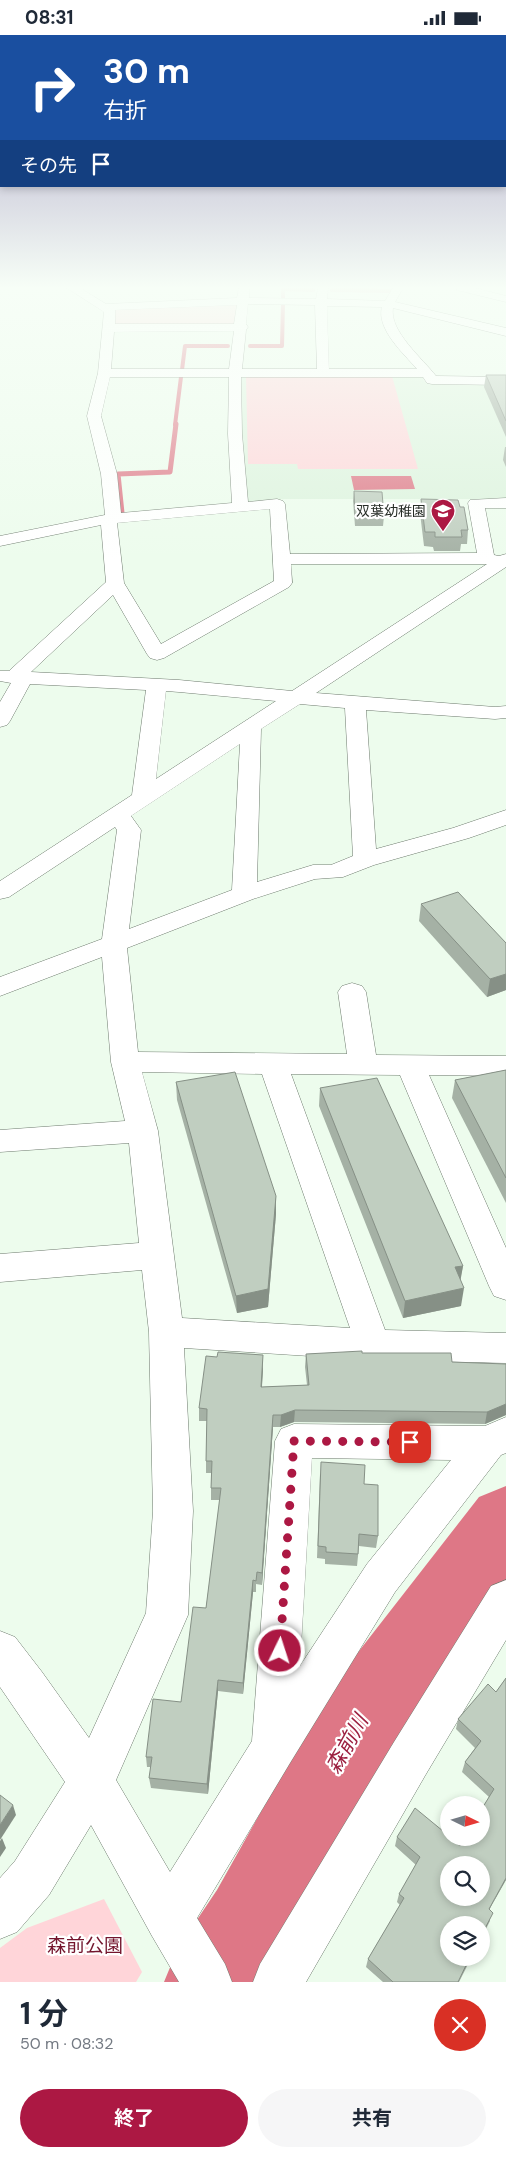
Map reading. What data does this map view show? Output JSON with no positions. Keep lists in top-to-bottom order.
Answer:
{
  "water": ["森前川"],
  "parks": ["森前公園"],
  "places": {
    "school or university": ["双葉幼稚園"]
  },
  "north": "right",
  "page": {
    "status": "08:31",
    "turn": ["30 m", "右折"],
    "then": "その先",
    "heading": ["1 分", "50 m · 08:32"],
    "buttons": ["終了", "共有"]
  }
}
